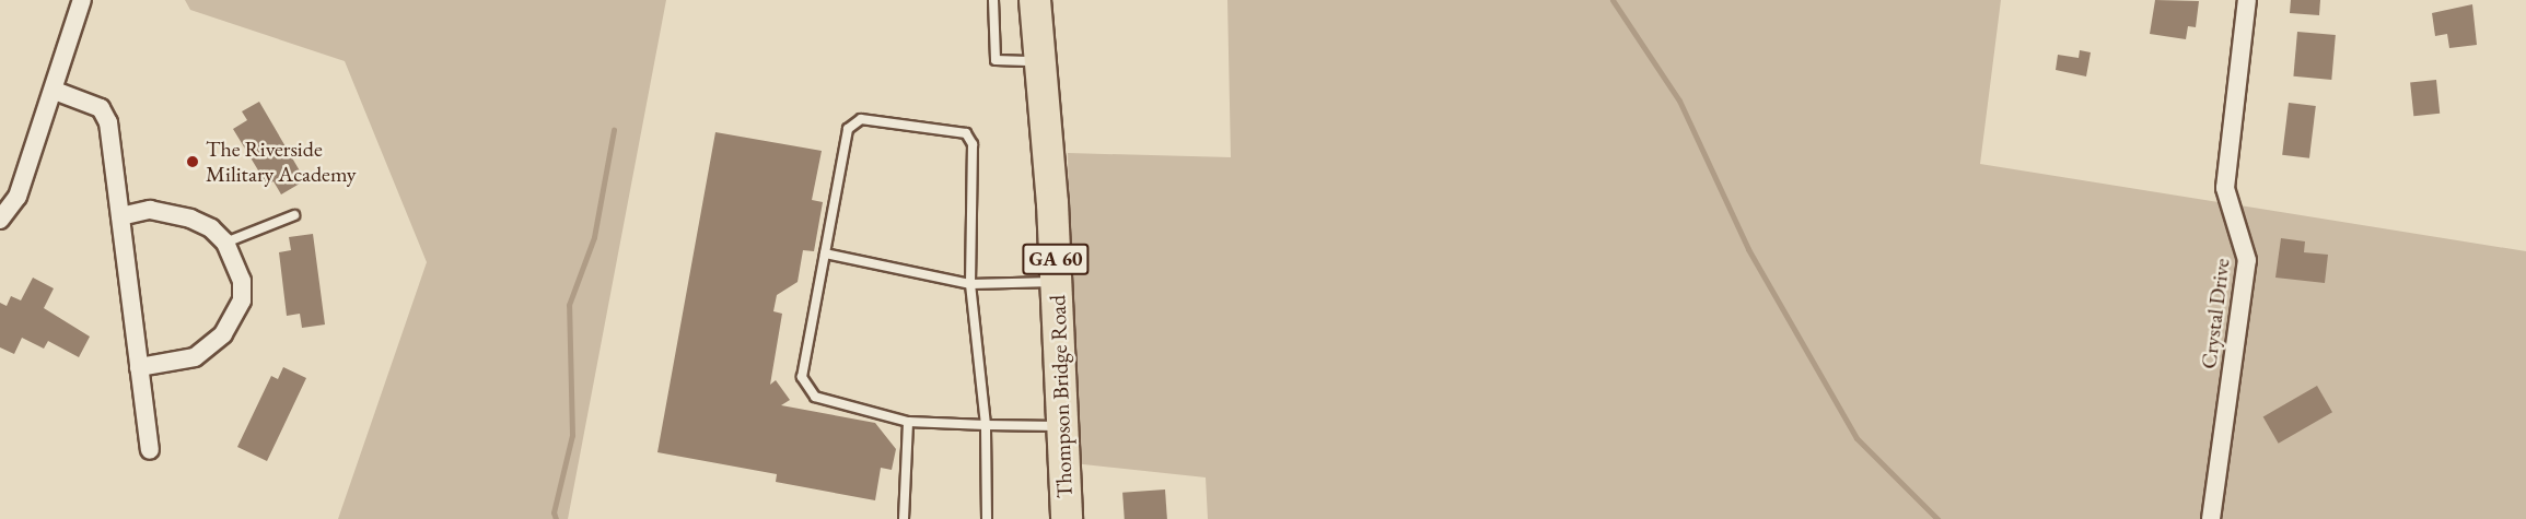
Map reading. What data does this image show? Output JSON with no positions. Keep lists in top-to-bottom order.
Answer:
{
  "streets": {
    "highway": ["GA 60", "Thompson Bridge Road"],
    "street": ["Crystal Drive"]
  },
  "places": ["The Riverside Military Academy"]
}
